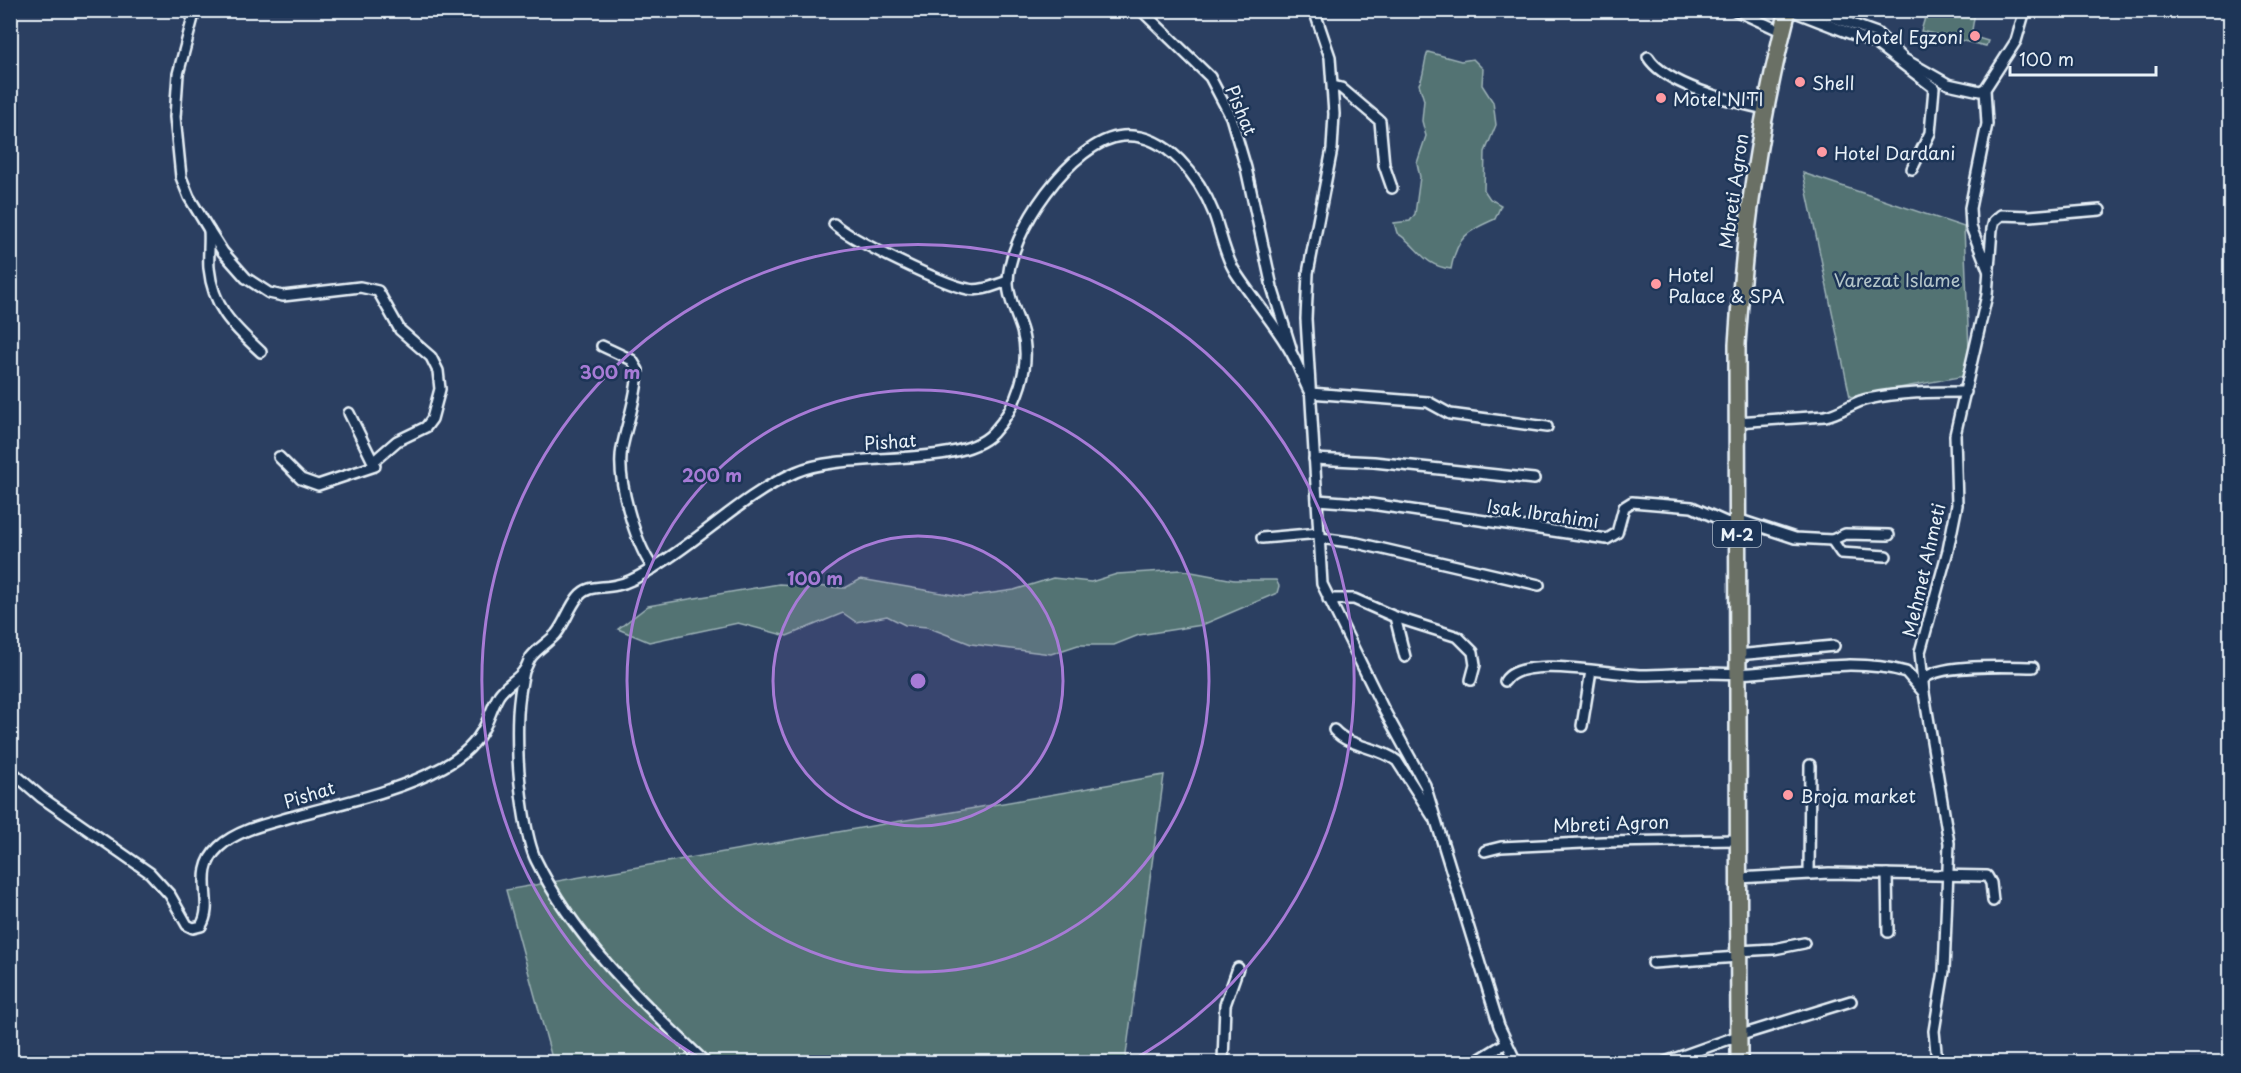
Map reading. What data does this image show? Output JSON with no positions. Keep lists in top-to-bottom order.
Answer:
{
  "streets": {
    "main road": ["Mbreti Agron", "M-2"],
    "street": ["Pishat", "Isak Ibrahimi", "Mehmet Ahmeti"]
  },
  "crossings": [
    ["Mbreti Agron", "Isak Ibrahimi"]
  ],
  "parks": ["Varezat Islame"],
  "places": [
    "Motel Egzoni",
    "Shell",
    "Motel NITI",
    "Hotel Dardani",
    "Hotel Palace & SPA",
    "Broja market"
  ],
  "scale_bar": "100 m",
  "rings": ["300 m", "200 m", "100 m"]
}
